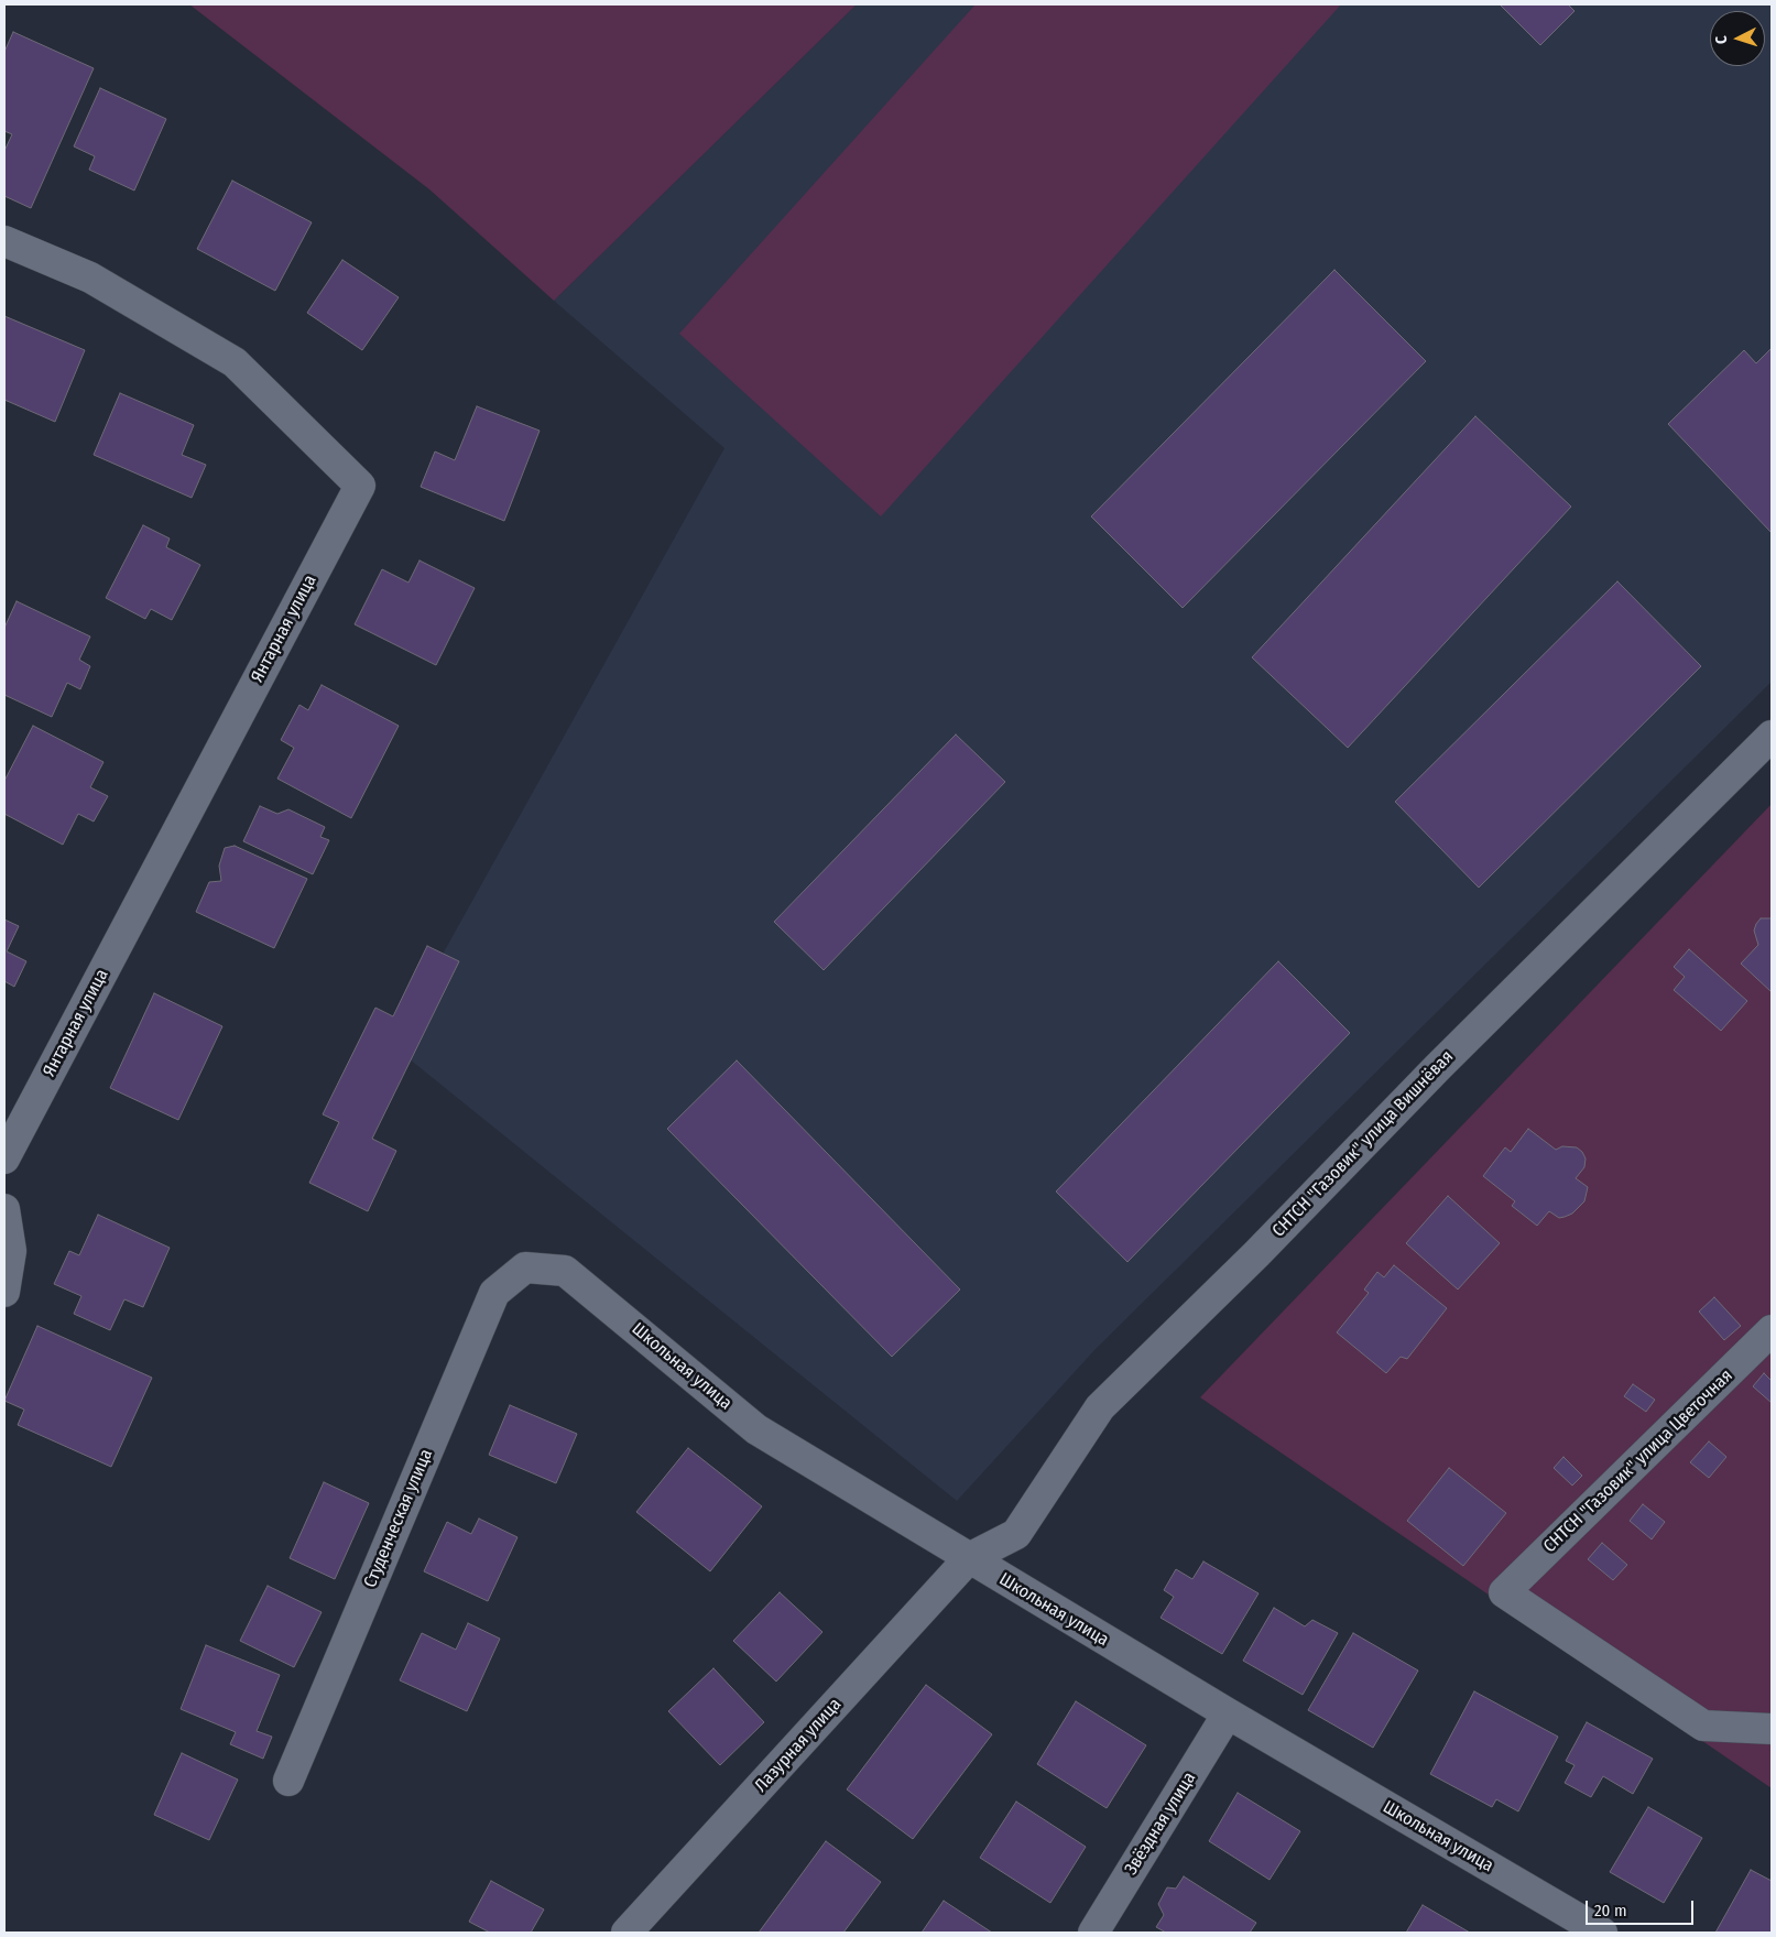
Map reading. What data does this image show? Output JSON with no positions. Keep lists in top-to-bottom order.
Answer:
{
  "streets": {
    "street": [
      "Янтарная улица",
      "СНТСН \"Газовик\" улица Вишнёвая",
      "Школьная улица",
      "СНТСН \"Газовик\" улица Цветочная",
      "Студенческая улица",
      "Лазурная улица",
      "Звёздная улица"
    ]
  },
  "crossings": [
    ["СНТСН \"Газовик\" улица Вишнёвая", "Школьная улица"],
    ["СНТСН \"Газовик\" улица Вишнёвая", "Лазурная улица"],
    ["Школьная улица", "Студенческая улица"],
    ["Школьная улица", "Лазурная улица"],
    ["Школьная улица", "Звёздная улица"]
  ],
  "scale_bar": "20 m",
  "north": "left"
}
